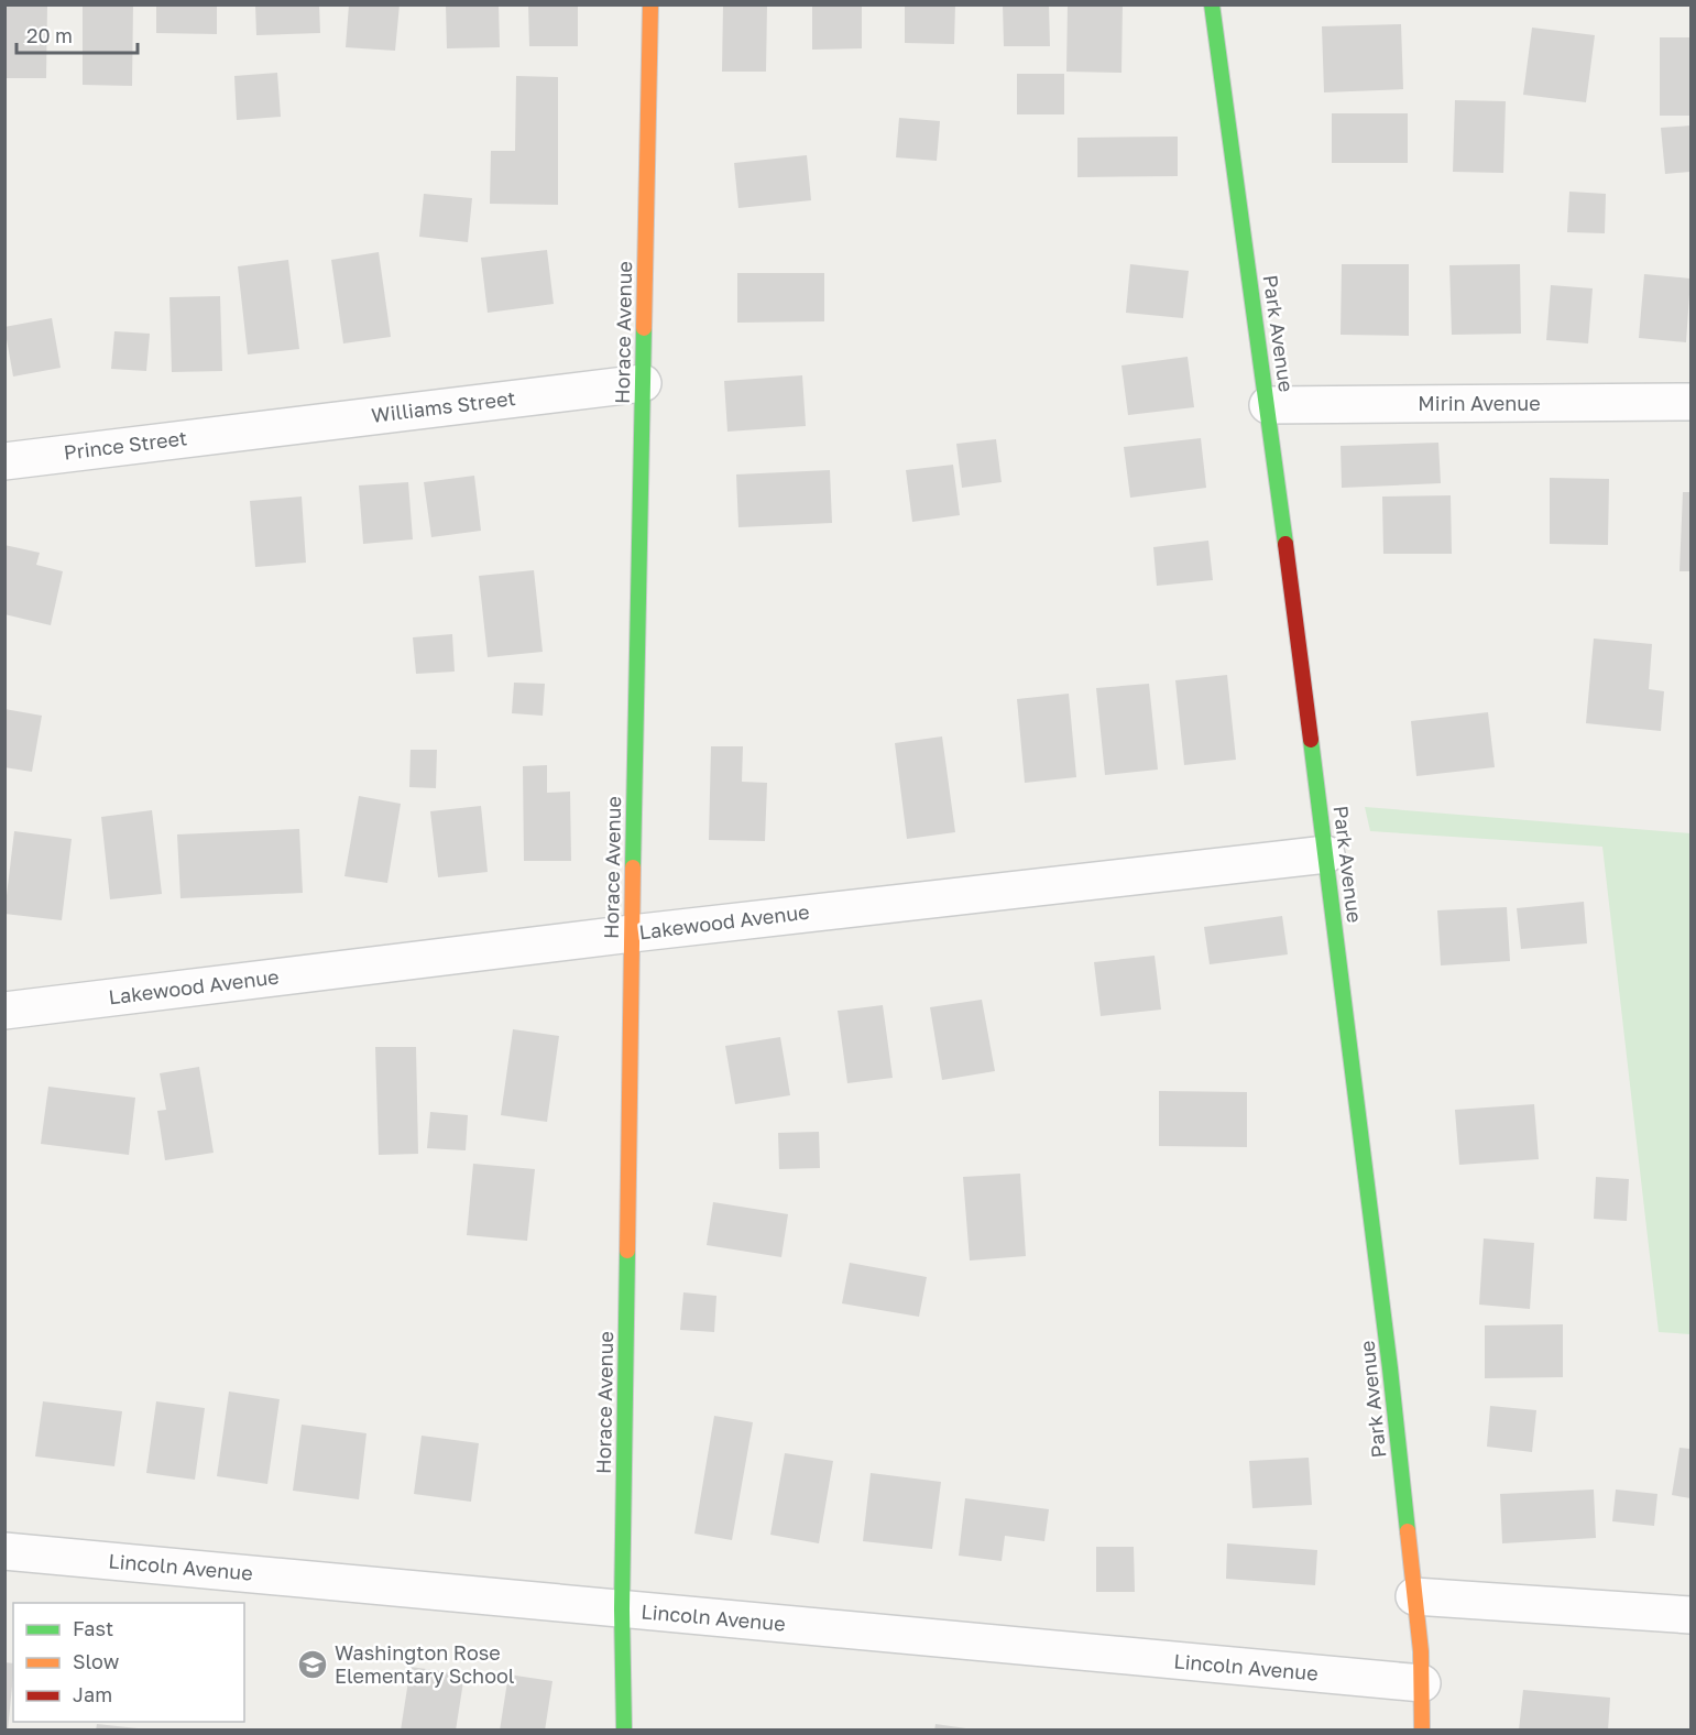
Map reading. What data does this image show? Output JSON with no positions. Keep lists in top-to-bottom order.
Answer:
{
  "streets": {
    "street": [
      "Horace Avenue",
      "Park Avenue",
      "Mirin Avenue",
      "Williams Street",
      "Prince Street",
      "Lakewood Avenue",
      "Lincoln Avenue"
    ]
  },
  "crossings": [
    ["Horace Avenue", "Williams Street"],
    ["Horace Avenue", "Lakewood Avenue"],
    ["Horace Avenue", "Lincoln Avenue"],
    ["Park Avenue", "Mirin Avenue"],
    ["Park Avenue", "Lakewood Avenue"],
    ["Park Avenue", "Lincoln Avenue"],
    ["Williams Street", "Prince Street"]
  ],
  "places": {
    "school or university": ["Washington Rose Elementary School"]
  },
  "legend": ["Fast", "Slow", "Jam"],
  "scale_bar": "20 m"
}
